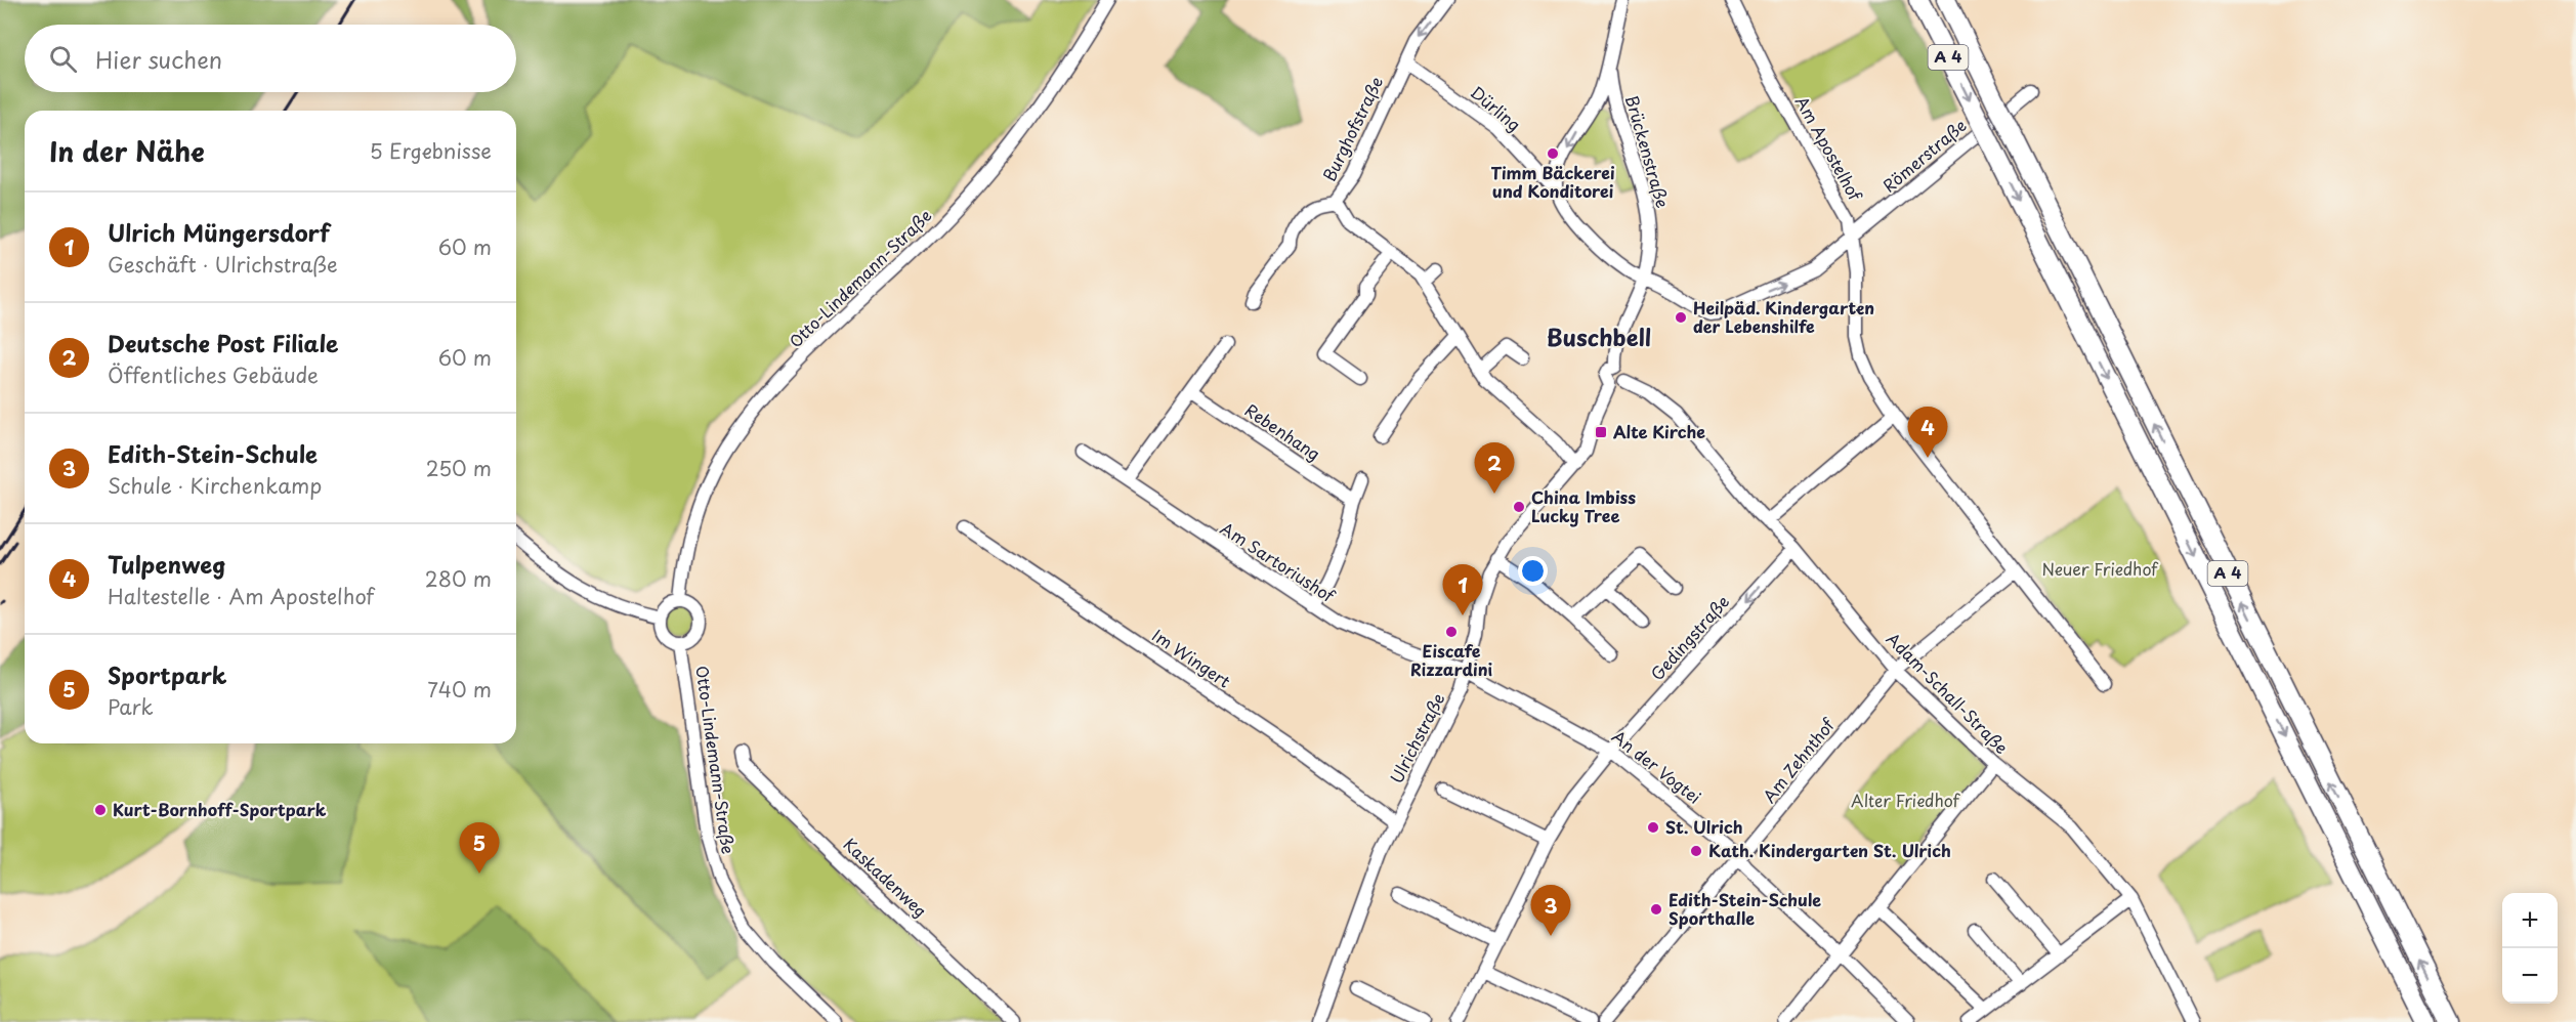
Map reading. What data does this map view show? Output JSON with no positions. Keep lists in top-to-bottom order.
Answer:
{
  "streets": {
    "highway": ["A 4"],
    "street": [
      "Dürling",
      "Burghofstraße",
      "Am Apostelhof",
      "Brückenstraße",
      "Römerstraße",
      "Otto-Lindemann-Straße",
      "Rebenhang",
      "Am Sartoriushof",
      "Gedingstraße",
      "Im Wingert",
      "Adam-Schall-Straße",
      "Ulrichstraße",
      "Am Zehnthof",
      "An der Vogtei",
      "Kaskadenweg"
    ]
  },
  "crossings": [
    ["Dürling", "Burghofstraße"],
    ["Burghofstraße", "Ulrichstraße"],
    ["Am Apostelhof", "Römerstraße"],
    ["Am Apostelhof", "Am Zehnthof"],
    ["Brückenstraße", "Römerstraße"],
    ["Am Sartoriushof", "Ulrichstraße"],
    ["Am Sartoriushof", "An der Vogtei"],
    ["Gedingstraße", "Adam-Schall-Straße"],
    ["Gedingstraße", "An der Vogtei"],
    ["Im Wingert", "Ulrichstraße"],
    ["Adam-Schall-Straße", "Ulrichstraße"],
    ["Adam-Schall-Straße", "Am Zehnthof"],
    ["Ulrichstraße", "An der Vogtei"],
    ["Am Zehnthof", "An der Vogtei"]
  ],
  "one_way": ["Römerstraße", "Gedingstraße"],
  "districts": ["Buschbell"],
  "parks": ["Neuer Friedhof", "Alter Friedhof"],
  "places": {
    "other": [
      "Timm Bäckerei und Konditorei",
      "Heilpäd. Kindergarten der Lebenshilfe",
      "China Imbiss Lucky Tree",
      "Eiscafe Rizzardini",
      "Kurt-Bornhoff-Sportpark",
      "St. Ulrich",
      "Kath. Kindergarten St. Ulrich",
      "Edith-Stein-Schule Sporthalle"
    ],
    "transit": ["Alte Kirche"]
  },
  "page": {
    "search": "Hier suchen",
    "heading": ["In der Nähe", "5 Ergebnisse"],
    "list": [
      {
        "mark": "1",
        "name": "Ulrich Müngersdorf",
        "note": "Geschäft · Ulrichstraße",
        "value": "60 m"
      },
      {
        "mark": "2",
        "name": "Deutsche Post Filiale",
        "note": "Öffentliches Gebäude",
        "value": "60 m"
      },
      {
        "mark": "3",
        "name": "Edith-Stein-Schule",
        "note": "Schule · Kirchenkamp",
        "value": "250 m"
      },
      {
        "mark": "4",
        "name": "Tulpenweg",
        "note": "Haltestelle · Am Apostelhof",
        "value": "280 m"
      },
      {
        "mark": "5",
        "name": "Sportpark",
        "note": "Park",
        "value": "740 m"
      }
    ],
    "pins": [
      "4",
      "2",
      "1",
      "5",
      "3"
    ],
    "map_buttons": ["+", "−"]
  }
}
